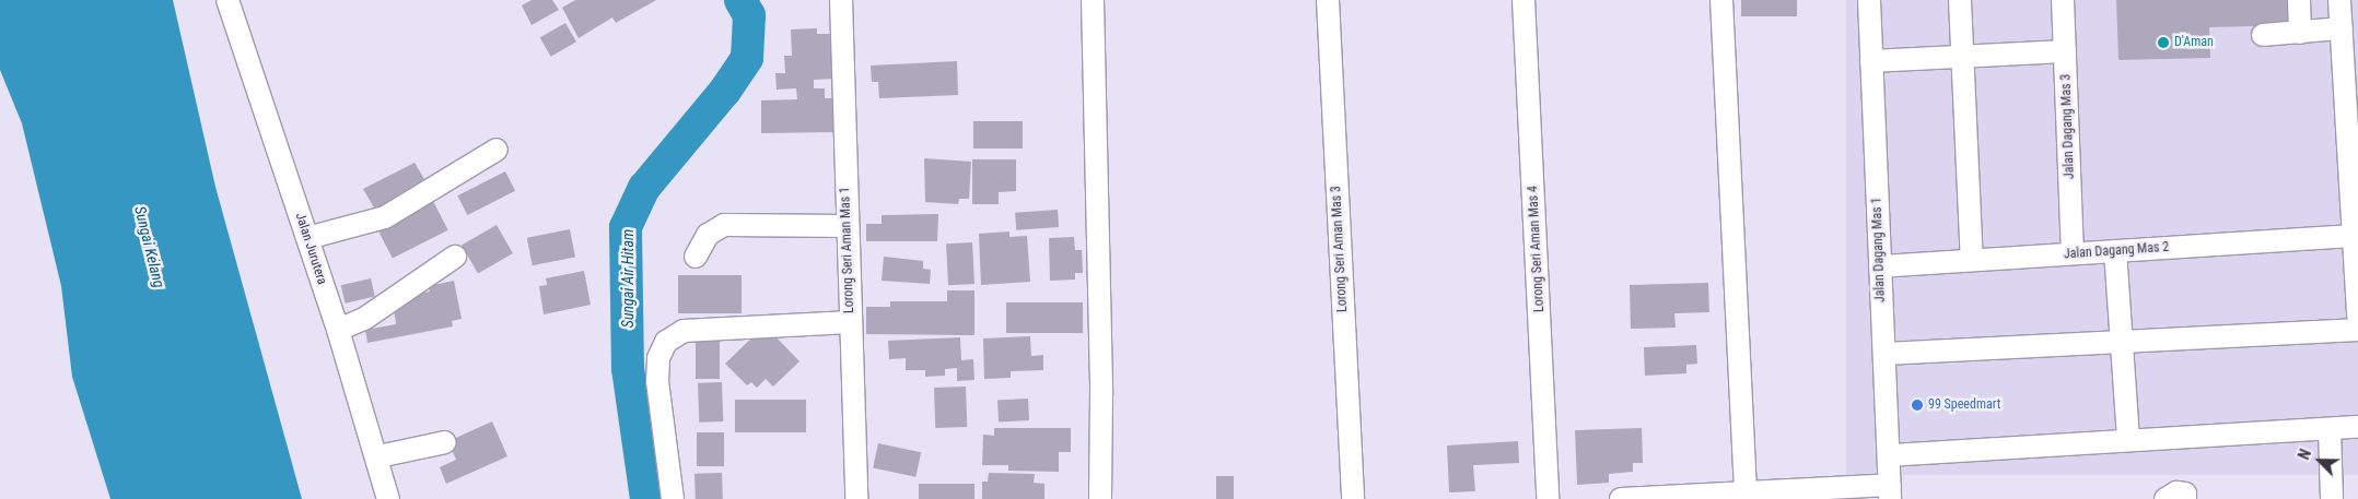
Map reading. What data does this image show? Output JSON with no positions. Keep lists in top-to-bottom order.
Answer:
{
  "streets": {
    "street": [
      "Jalan Dagang Mas 3",
      "Jalan Jurutera",
      "Lorong Seri Aman Mas 3",
      "Lorong Seri Aman Mas 4",
      "Lorong Seri Aman Mas 1",
      "Jalan Dagang Mas 1",
      "Jalan Dagang Mas 2"
    ]
  },
  "crossings": [
    ["Jalan Dagang Mas 3", "Jalan Dagang Mas 2"],
    ["Jalan Dagang Mas 1", "Jalan Dagang Mas 2"]
  ],
  "water": ["Sungai Kelang", "Sungai Air Hitam"],
  "places": ["D'Aman", "99 Speedmart"],
  "north": "top left"
}
